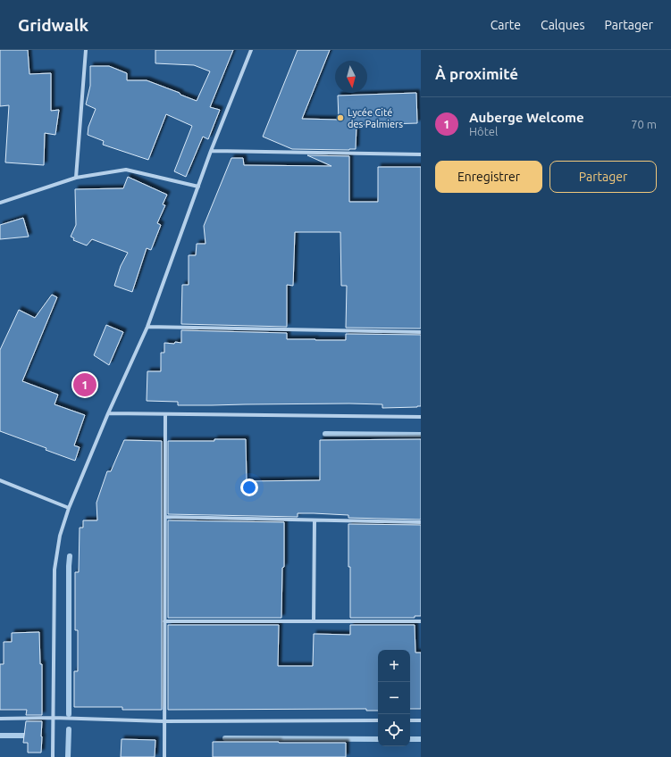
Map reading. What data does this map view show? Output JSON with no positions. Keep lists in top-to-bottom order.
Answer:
{
  "places": ["Lycée Cité des Palmiers"],
  "north": "bottom",
  "page": {
    "header": "Gridwalk",
    "nav": ["Carte", "Calques", "Partager"],
    "heading": "À proximité",
    "list": [
      {
        "mark": "1",
        "name": "Auberge Welcome",
        "note": "Hôtel",
        "value": "70 m"
      }
    ],
    "buttons": ["Enregistrer", "Partager"],
    "pins": "1",
    "map_buttons": ["+", "−"]
  }
}
